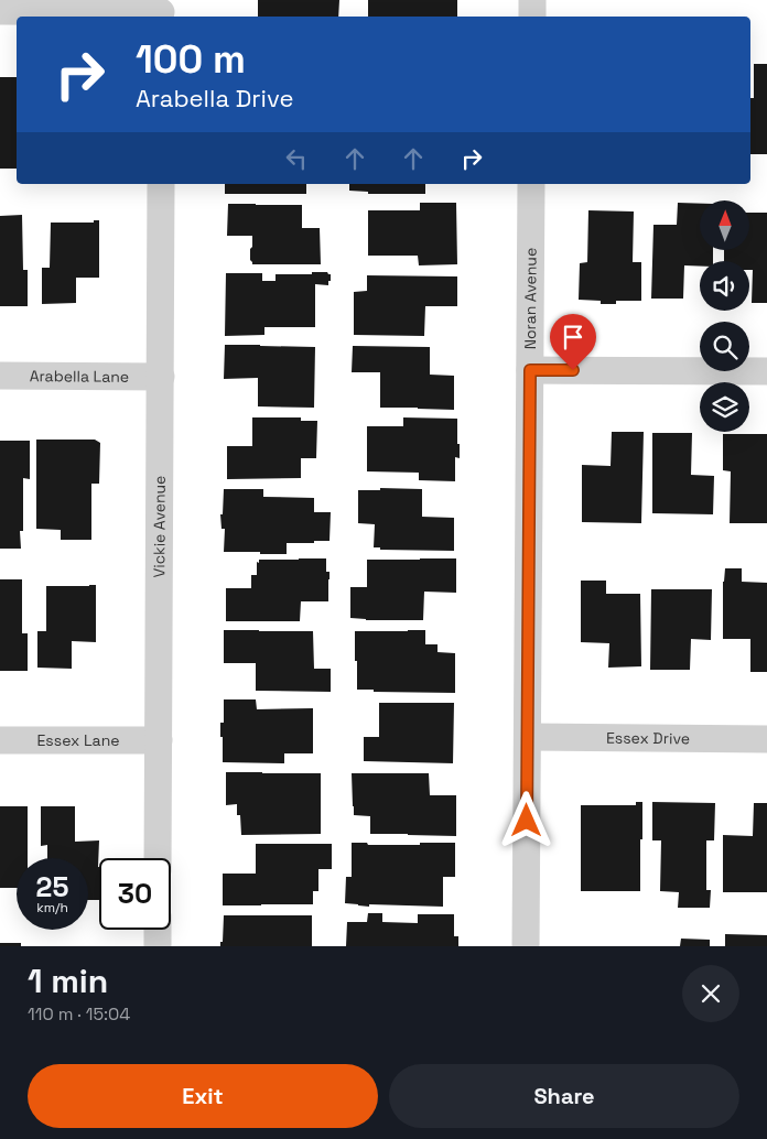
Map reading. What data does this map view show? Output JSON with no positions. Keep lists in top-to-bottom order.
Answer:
{
  "streets": {
    "street": [
      "Noran Avenue",
      "Arabella Lane",
      "Vickie Avenue",
      "Essex Drive",
      "Essex Lane"
    ]
  },
  "crossings": [
    ["Noran Avenue", "Essex Drive"],
    ["Arabella Lane", "Vickie Avenue"],
    ["Vickie Avenue", "Essex Lane"]
  ],
  "north": "top",
  "page": {
    "turn": ["100 m", "Arabella Drive"],
    "speed": "25 km/h",
    "limit": "30",
    "heading": ["1 min", "110 m · 15:04"],
    "buttons": ["Exit", "Share"]
  }
}
